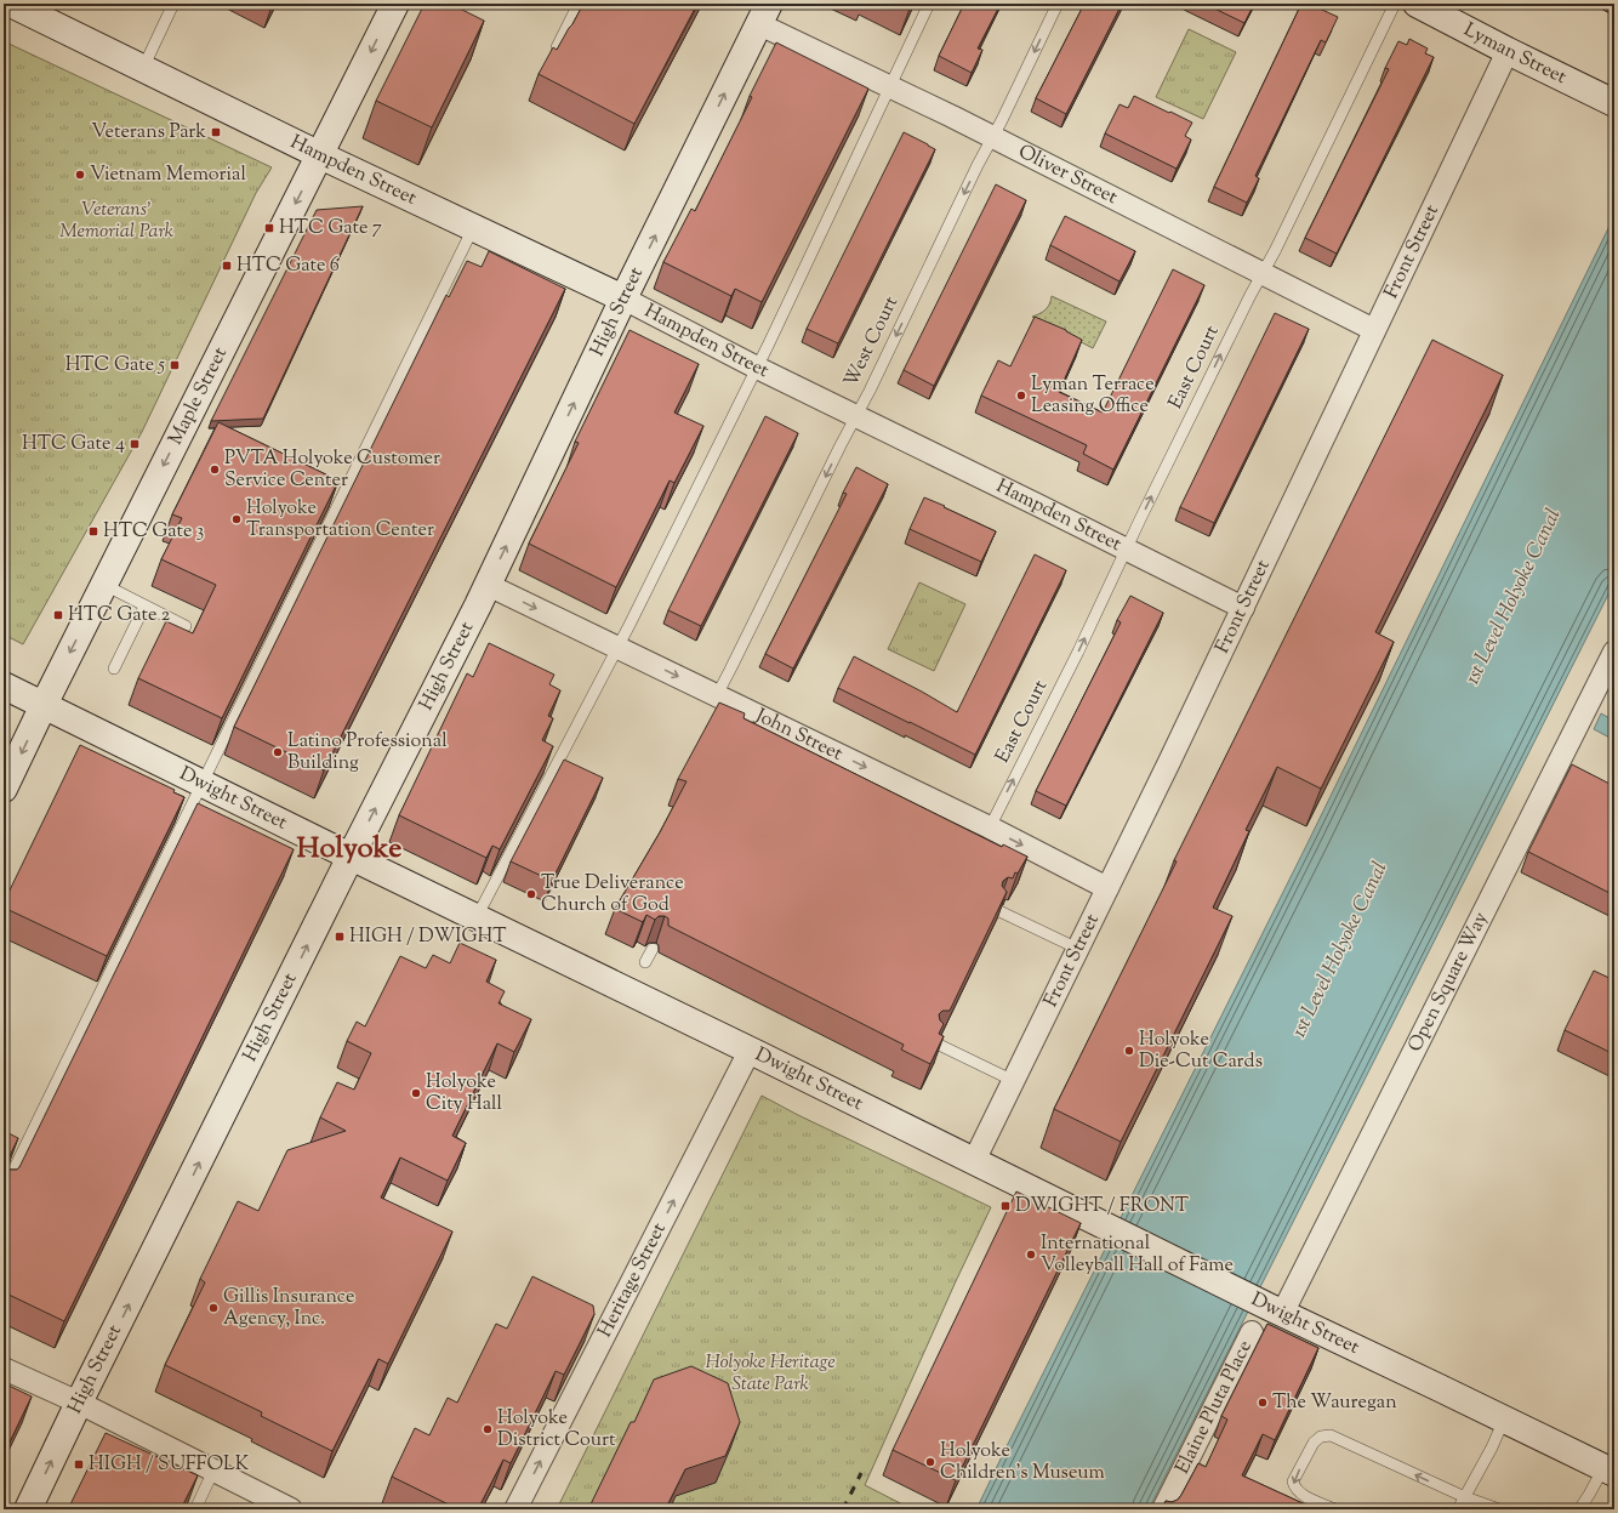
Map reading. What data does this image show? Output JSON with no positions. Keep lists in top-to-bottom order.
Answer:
{
  "streets": {
    "main road": [
      "Lyman Street",
      "Hampden Street",
      "High Street",
      "Maple Street",
      "Dwight Street"
    ],
    "street": [
      "Oliver Street",
      "Front Street",
      "John Street",
      "Open Square Way",
      "Heritage Street",
      "Elaine Pluta Place"
    ],
    "lane": ["West Court", "East Court"]
  },
  "crossings": [
    ["Lyman Street", "Front Street"],
    ["Hampden Street", "Front Street"],
    ["Hampden Street", "High Street"],
    ["Hampden Street", "West Court"],
    ["Hampden Street", "East Court"],
    ["Hampden Street", "Maple Street"],
    ["Oliver Street", "Front Street"],
    ["Oliver Street", "High Street"],
    ["Oliver Street", "West Court"],
    ["Oliver Street", "East Court"],
    ["Front Street", "John Street"],
    ["Front Street", "Dwight Street"],
    ["High Street", "John Street"],
    ["High Street", "Dwight Street"],
    ["West Court", "John Street"],
    ["East Court", "John Street"],
    ["Maple Street", "Dwight Street"],
    ["Dwight Street", "Open Square Way"],
    ["Dwight Street", "Heritage Street"]
  ],
  "one_way": [
    "High Street",
    "West Court",
    "East Court",
    "Maple Street",
    "John Street",
    "Heritage Street"
  ],
  "districts": ["Holyoke"],
  "water": ["1st Level Holyoke Canal"],
  "parks": ["Veterans' Memorial Park", "Holyoke Heritage State Park"],
  "places": {
    "transit": [
      "Veterans Park",
      "HTC Gate 7",
      "HTC Gate 6",
      "HTC Gate 5",
      "HTC Gate 4",
      "HTC Gate 3",
      "HTC Gate 2",
      "HIGH / DWIGHT",
      "DWIGHT / FRONT",
      "HIGH / SUFFOLK"
    ],
    "other": [
      "Vietnam Memorial",
      "Lyman Terrace Leasing Office",
      "PVTA Holyoke Customer Service Center",
      "Holyoke Transportation Center",
      "Latino Professional Building",
      "True Deliverance Church of God",
      "Holyoke Die-Cut Cards",
      "Holyoke City Hall",
      "International Volleyball Hall of Fame",
      "Gillis Insurance Agency, Inc.",
      "The Wauregan",
      "Holyoke District Court",
      "Holyoke Children's Museum"
    ]
  }
}
